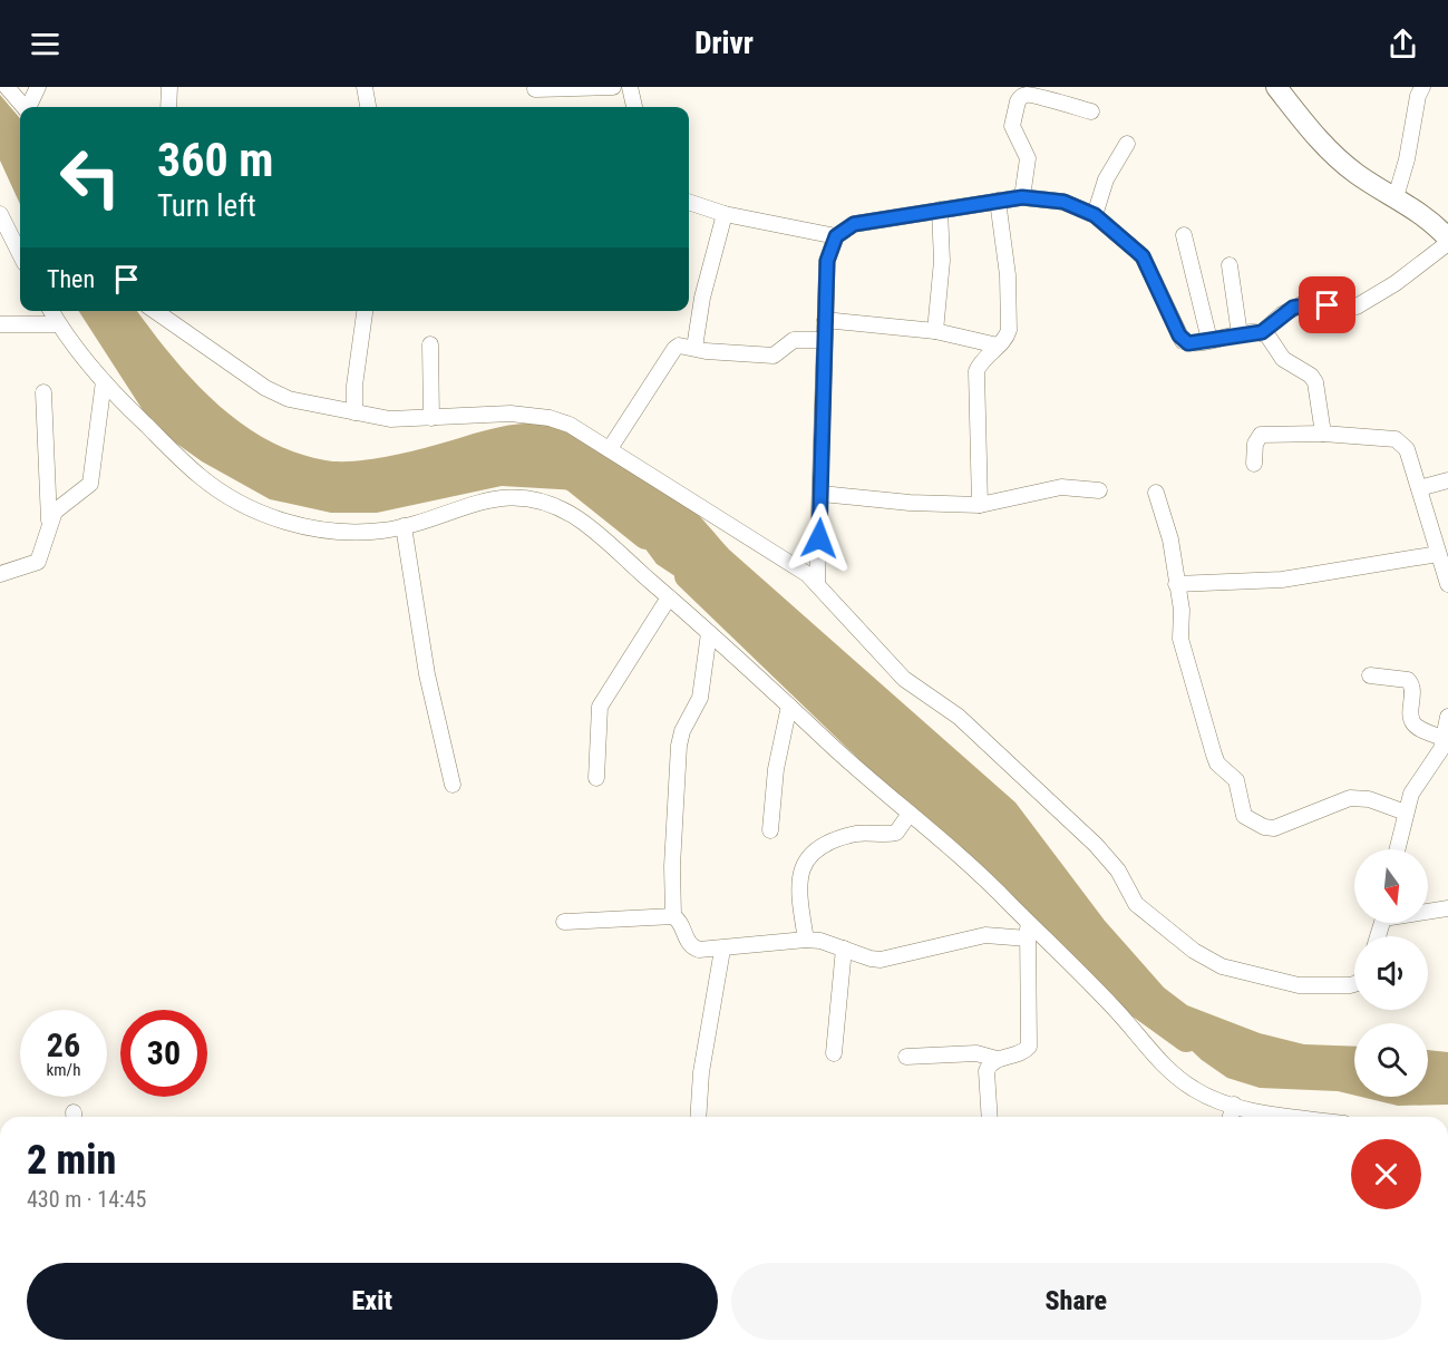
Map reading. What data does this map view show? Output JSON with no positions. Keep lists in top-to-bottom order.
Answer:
{
  "north": "bottom",
  "page": {
    "header": "Drivr",
    "turn": ["360 m", "Turn left"],
    "then": "Then",
    "speed": "26 km/h",
    "limit": "30",
    "heading": ["2 min", "430 m · 14:45"],
    "buttons": ["Exit", "Share"]
  }
}
